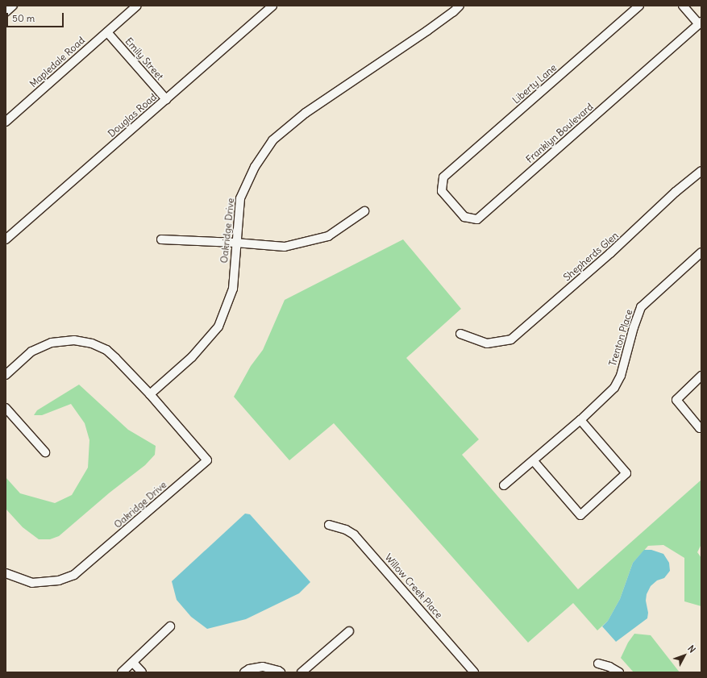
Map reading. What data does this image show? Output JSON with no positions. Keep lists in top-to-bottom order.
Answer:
{
  "streets": {
    "street": [
      "Emily Street",
      "Mapledale Road",
      "Liberty Lane",
      "Douglas Road",
      "Franklyn Boulevard",
      "Oakridge Drive",
      "Shepherds Glen",
      "Trenton Place",
      "Willow Creek Place"
    ]
  },
  "crossings": [
    ["Emily Street", "Mapledale Road"],
    ["Emily Street", "Douglas Road"],
    ["Liberty Lane", "Franklyn Boulevard"]
  ],
  "scale_bar": "50 m",
  "north": "top right"
}
